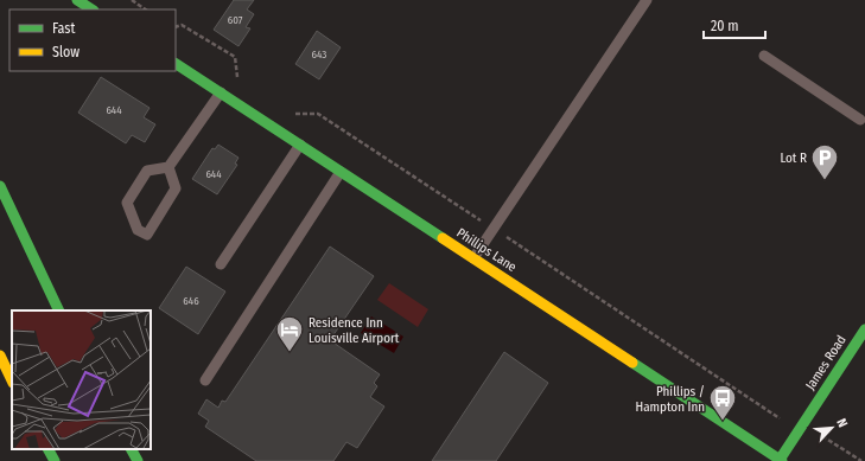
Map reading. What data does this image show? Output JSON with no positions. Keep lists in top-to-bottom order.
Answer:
{
  "streets": {
    "main road": ["Phillips Lane", "James Road"]
  },
  "crossings": [
    ["Phillips Lane", "James Road"]
  ],
  "places": {
    "parking": ["Lot R"],
    "hotel": ["Residence Inn Louisville Airport"],
    "bus stop": ["Phillips / Hampton Inn"]
  },
  "house_numbers": [
    "607",
    "643",
    "644",
    "644",
    "646"
  ],
  "legend": ["Fast", "Slow"],
  "scale_bar": "20 m",
  "north": "top right"
}
